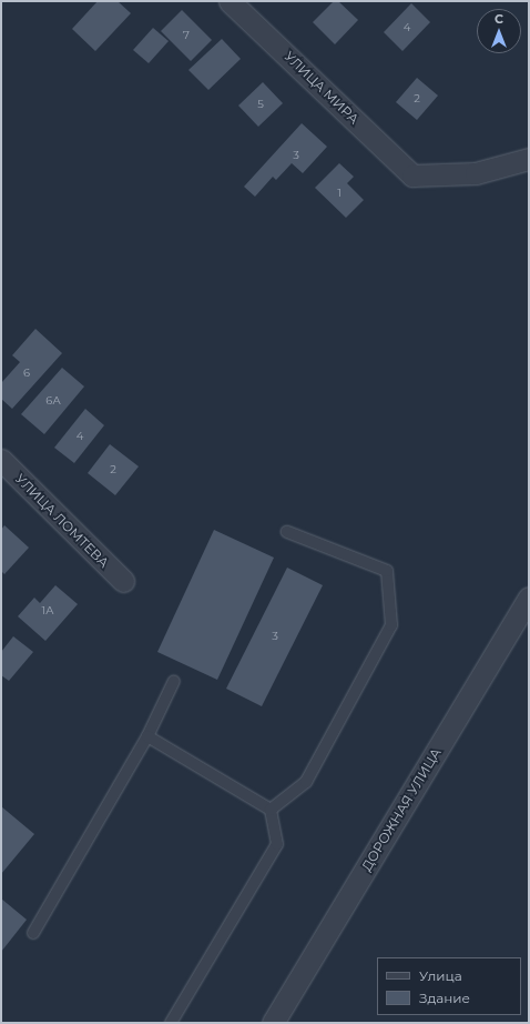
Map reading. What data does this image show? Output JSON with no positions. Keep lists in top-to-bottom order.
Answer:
{
  "streets": {
    "street": ["УЛИЦА МИРА", "УЛИЦА ЛОМТЕВА", "ДОРОЖНАЯ УЛИЦА"]
  },
  "house_numbers": [
    "4",
    "7",
    "2",
    "5",
    "3",
    "1",
    "6",
    "6A",
    "4",
    "2",
    "1A",
    "3"
  ],
  "legend": ["Улица", "Здание"],
  "north": "top"
}
